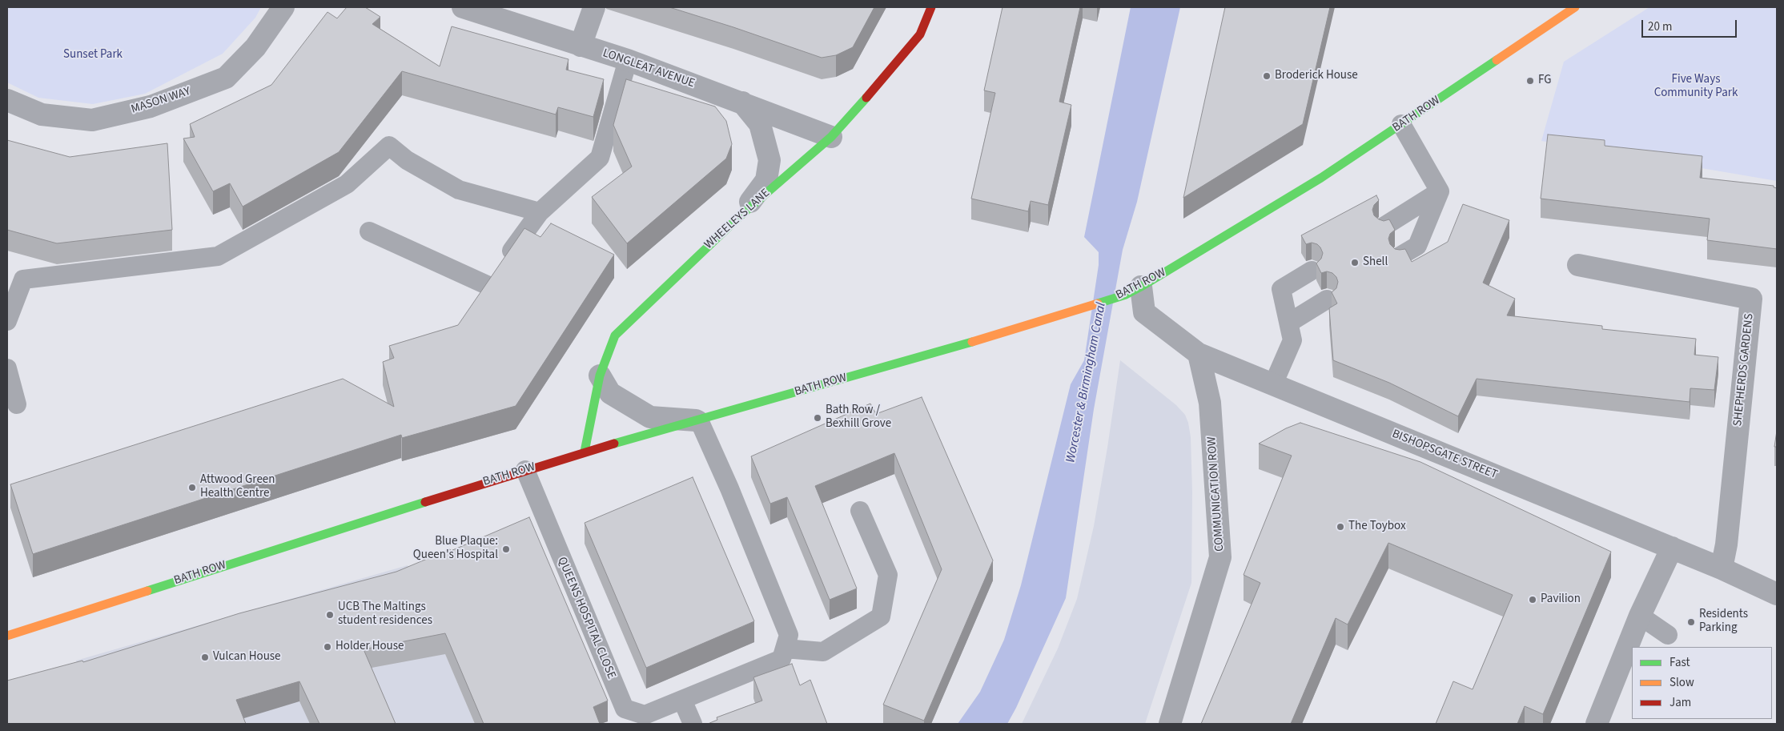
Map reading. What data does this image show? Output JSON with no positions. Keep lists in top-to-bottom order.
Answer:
{
  "streets": {
    "main road": ["BATH ROW", "WHEELEYS LANE"],
    "street": [
      "LONGLEAT AVENUE",
      "MASON WAY",
      "SHEPHERDS GARDENS",
      "BISHOPSGATE STREET",
      "COMMUNICATION ROW"
    ],
    "lane": ["QUEENS HOSPITAL CLOSE"]
  },
  "crossings": [
    ["LONGLEAT AVENUE", "WHEELEYS LANE"],
    ["BATH ROW", "WHEELEYS LANE"],
    ["BATH ROW", "BISHOPSGATE STREET"],
    ["BATH ROW", "QUEENS HOSPITAL CLOSE"],
    ["SHEPHERDS GARDENS", "BISHOPSGATE STREET"],
    ["BISHOPSGATE STREET", "COMMUNICATION ROW"]
  ],
  "water": ["Worcester & Birmingham Canal"],
  "parks": ["Sunset Park", "Five Ways Community Park"],
  "places": [
    "Broderick House",
    "FG",
    "Shell",
    "Bath Row / Bexhill Grove",
    "Attwood Green Health Centre",
    "The Toybox",
    "Blue Plaque: Queen's Hospital",
    "Pavilion",
    "UCB The Maltings student residences",
    "Residents Parking",
    "Holder House",
    "Vulcan House"
  ],
  "legend": ["Fast", "Slow", "Jam"],
  "scale_bar": "20 m"
}
